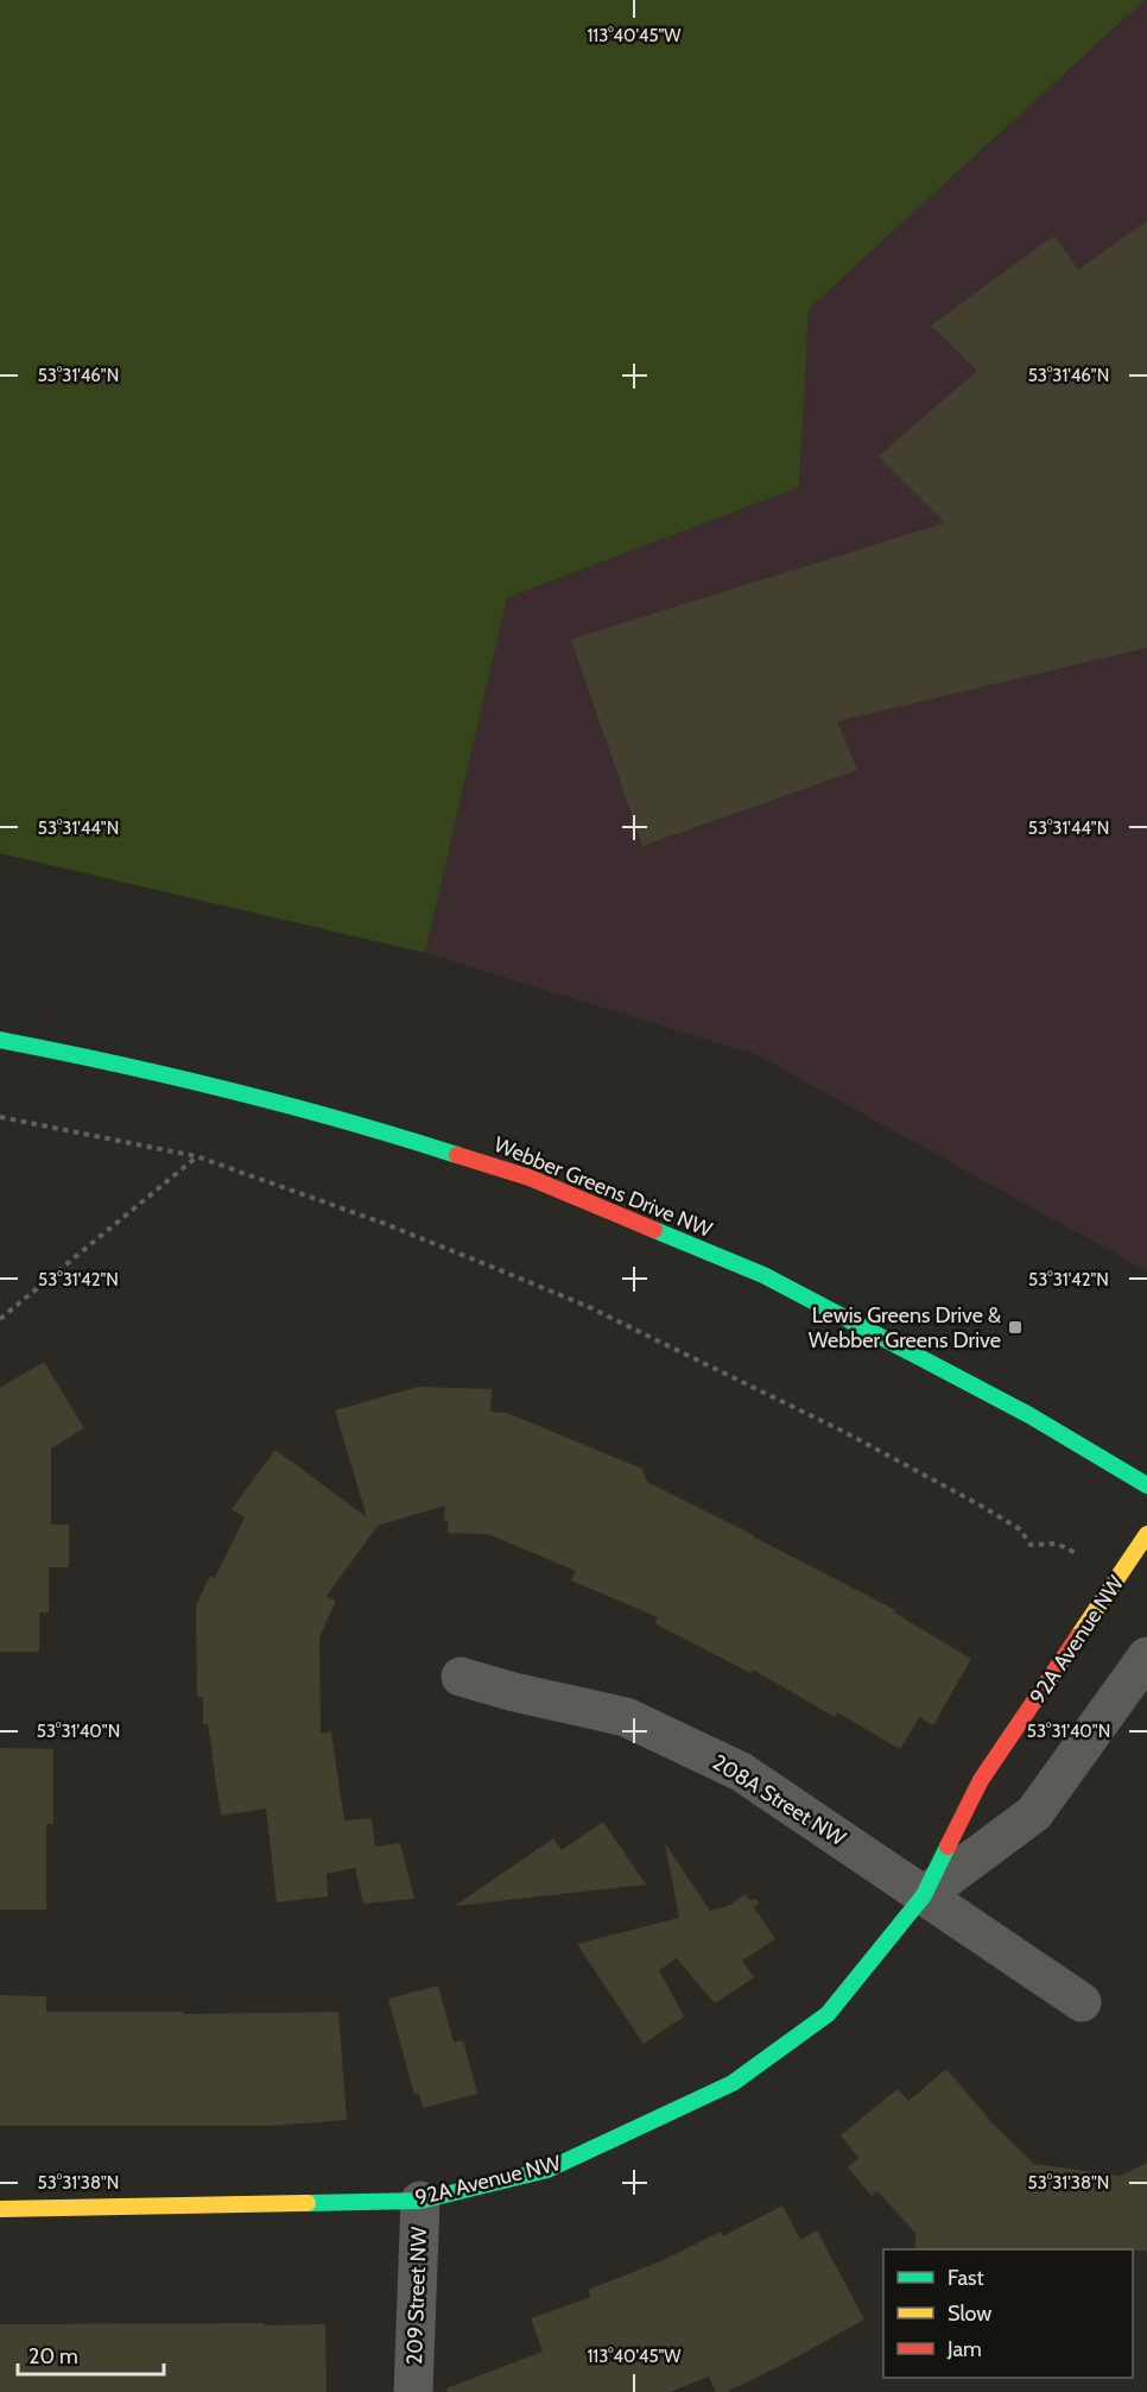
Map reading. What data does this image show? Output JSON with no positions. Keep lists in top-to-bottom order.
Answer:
{
  "streets": {
    "street": [
      "Webber Greens Drive NW",
      "92A Avenue NW",
      "208A Street NW",
      "209 Street NW"
    ]
  },
  "crossings": [
    ["92A Avenue NW", "208A Street NW"],
    ["92A Avenue NW", "209 Street NW"]
  ],
  "places": {
    "transit": ["Lewis Greens Drive & Webber Greens Drive"]
  },
  "legend": ["Fast", "Slow", "Jam"],
  "scale_bar": "20 m",
  "coordinates": [
    "113°40'45\"W",
    "53°31'46\"N",
    "53°31'44\"N",
    "53°31'42\"N",
    "53°31'40\"N",
    "53°31'38\"N"
  ]
}
